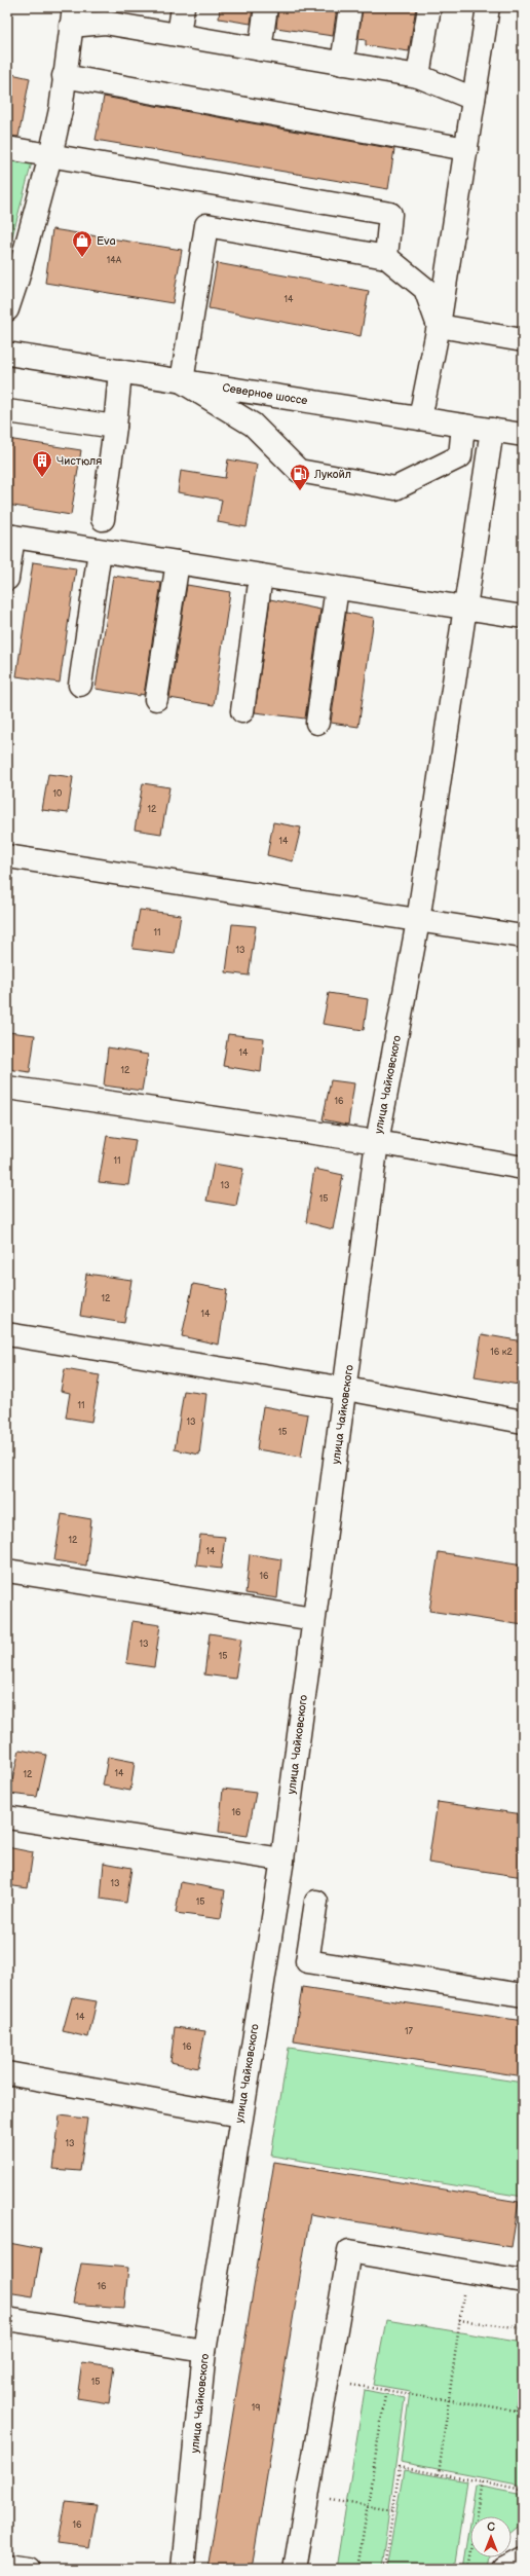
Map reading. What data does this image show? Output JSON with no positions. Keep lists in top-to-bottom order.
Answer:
{
  "streets": {
    "street": ["Северное шоссе", "улица Чайковского"]
  },
  "crossings": [
    ["Северное шоссе", "улица Чайковского"]
  ],
  "places": {
    "shop": ["Eva"],
    "building": ["Чистюля"],
    "fuel station": ["Лукойл"]
  },
  "house_numbers": [
    "14А",
    "14",
    "10",
    "12",
    "14",
    "11",
    "13",
    "14",
    "12",
    "16",
    "11",
    "13",
    "15",
    "12",
    "14",
    "16 к2",
    "11",
    "13",
    "15",
    "12",
    "14",
    "16",
    "13",
    "15",
    "14",
    "12",
    "16",
    "13",
    "15",
    "14",
    "17",
    "16",
    "13",
    "16",
    "15",
    "19",
    "16"
  ],
  "north": "top"
}
